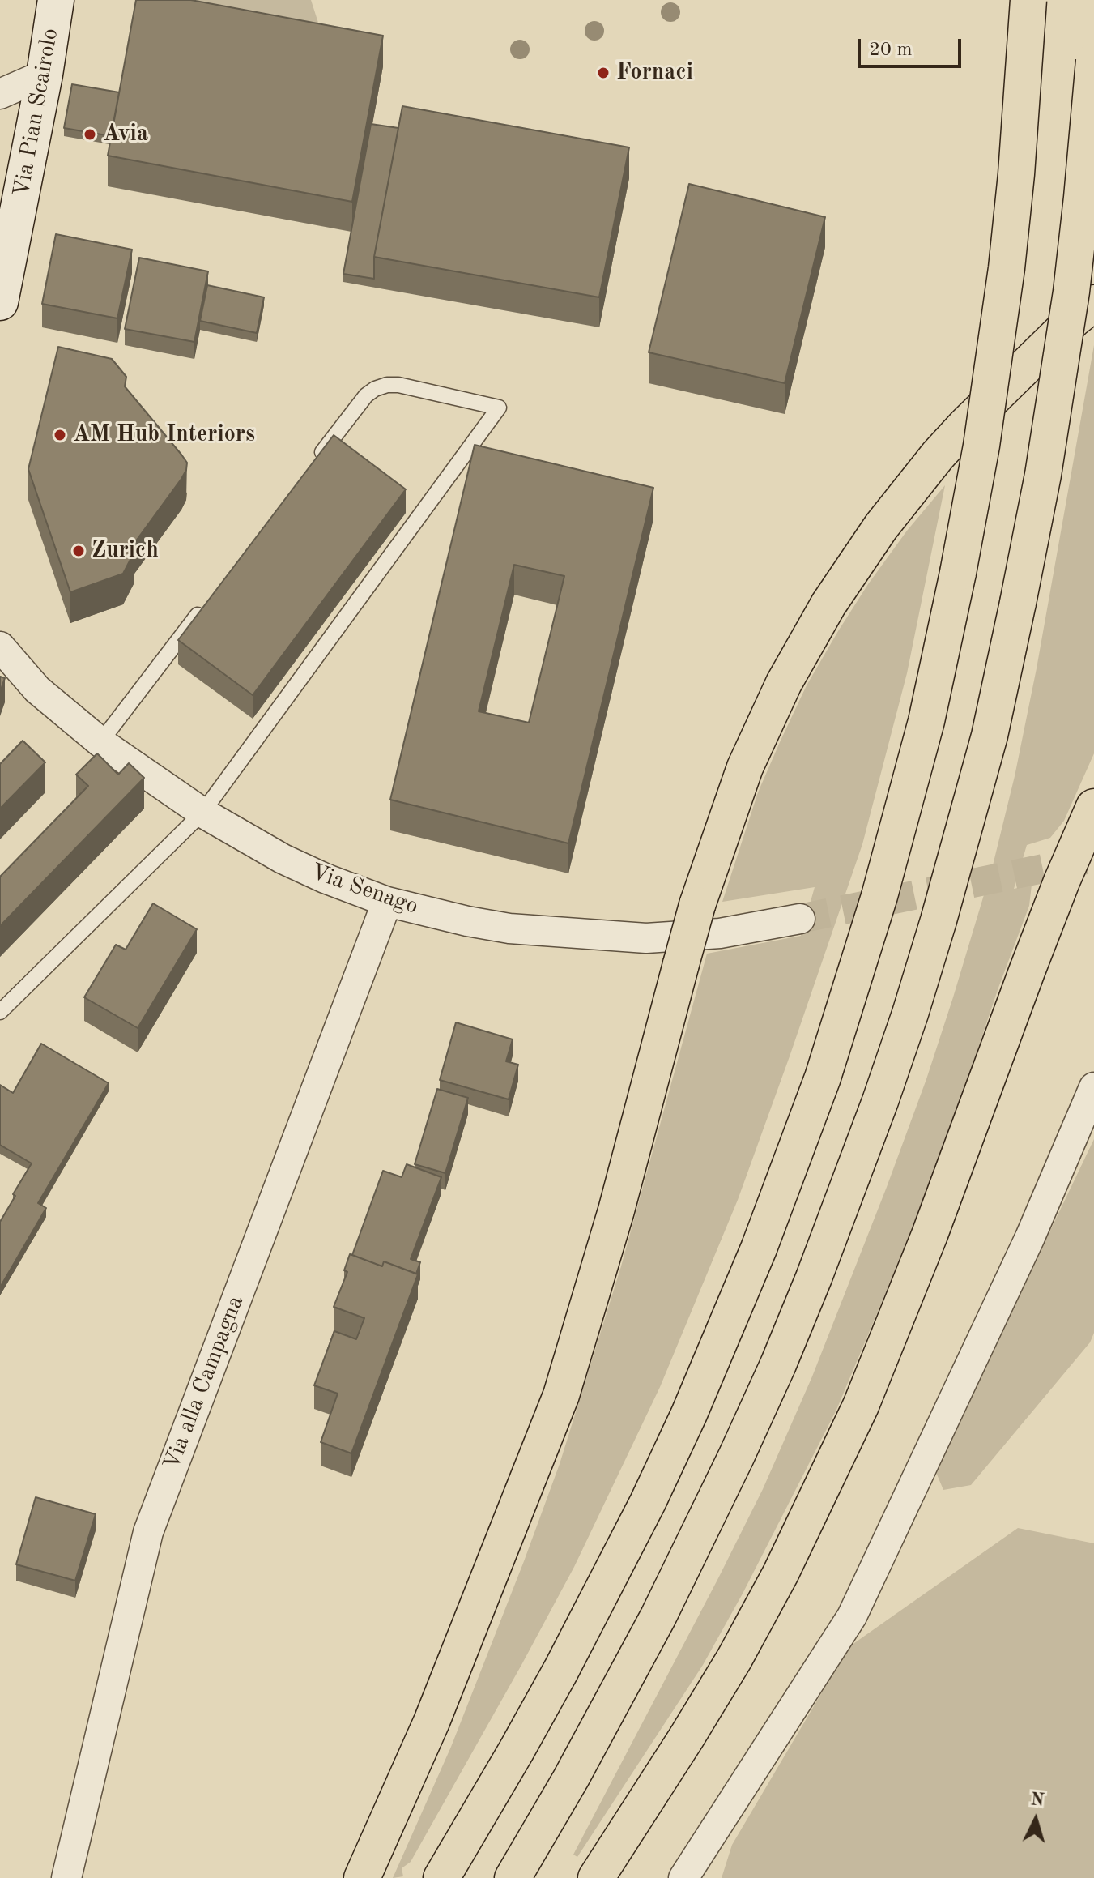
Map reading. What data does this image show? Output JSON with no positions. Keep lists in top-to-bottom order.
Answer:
{
  "streets": {
    "main road": ["Via Pian Scairolo"],
    "street": ["Via Senago", "Via alla Campagna"]
  },
  "crossings": [
    ["Via Senago", "Via alla Campagna"]
  ],
  "places": [
    "Fornaci",
    "Avia",
    "AM Hub Interiors",
    "Zurich"
  ],
  "scale_bar": "20 m",
  "north": "top"
}
